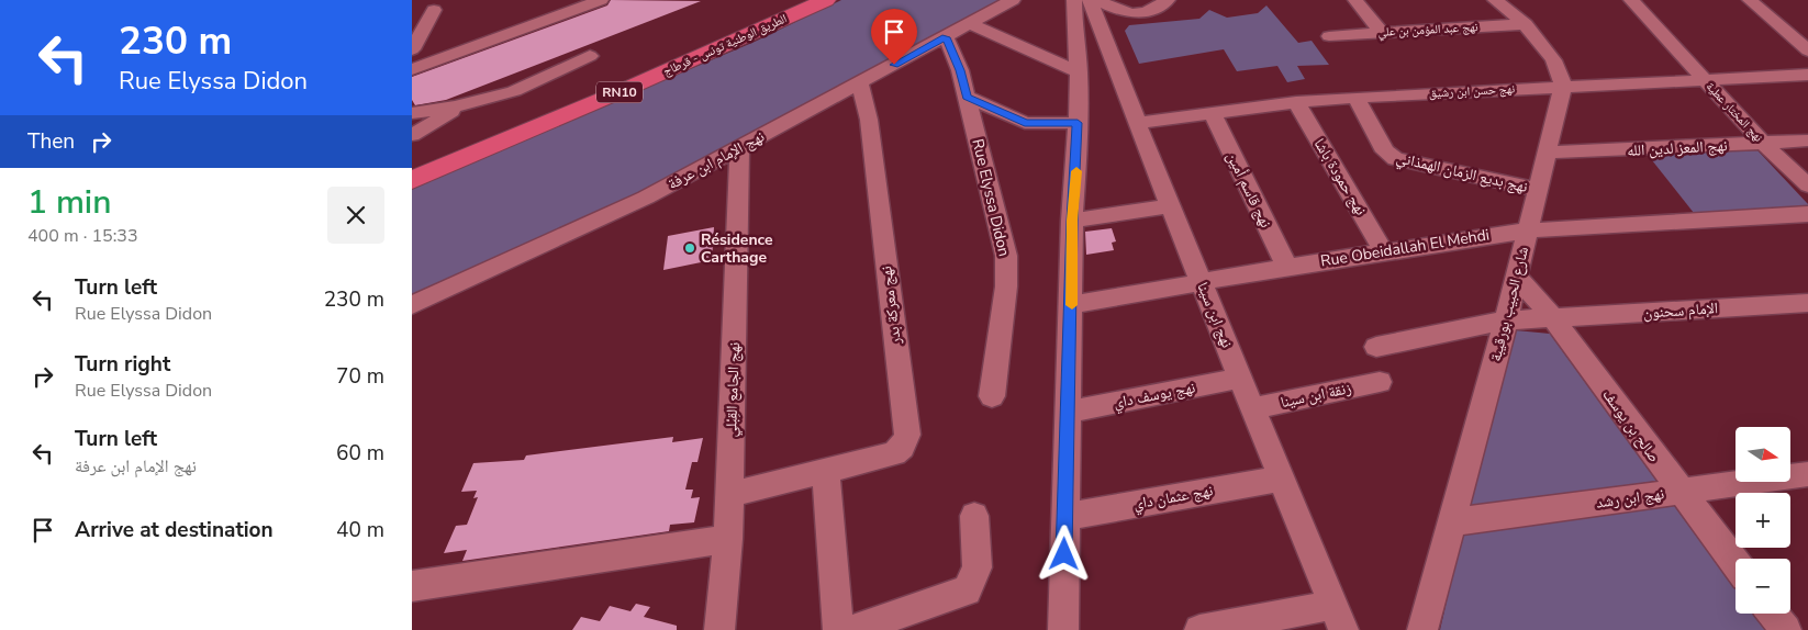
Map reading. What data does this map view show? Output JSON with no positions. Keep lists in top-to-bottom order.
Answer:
{
  "streets": {
    "highway": ["الطريق الوطنية تونس - قرطاج", "RN10"],
    "street": [
      "نهج عبد المؤمن بن علي",
      "نهج حسن ابن رشيق",
      "نهج المختار عطية",
      "نهج المعز لدين الله",
      "نهج الإمام ابن عرفة",
      "نهج بديع الزمان الهمذاني",
      "نهج حمودة باشا",
      "نهج قاسم أمين",
      "Rue Elyssa Didon",
      "Rue Obeidallah El Mehdi",
      "شارع الحبيب بورقيبة",
      "نهج معركة بدر",
      "الإمام سحنون",
      "نهج ابن سينا",
      "نهج الجامع القِبْلي",
      "نهج يوسف داي",
      "زنقة ابن سينا",
      "صالح بن يوسف",
      "نهج عثمان داي",
      "نهج ابن رشد"
    ]
  },
  "crossings": [
    ["نهج حسن ابن رشيق", "نهج المختار عطية"],
    ["نهج حسن ابن رشيق", "نهج بديع الزمان الهمذاني"],
    ["نهج حسن ابن رشيق", "نهج حمودة باشا"],
    ["نهج حسن ابن رشيق", "نهج قاسم أمين"],
    ["نهج حسن ابن رشيق", "شارع الحبيب بورقيبة"],
    ["نهج حسن ابن رشيق", "نهج ابن سينا"],
    ["نهج المختار عطية", "نهج المعز لدين الله"],
    ["نهج المعز لدين الله", "شارع الحبيب بورقيبة"],
    ["نهج الإمام ابن عرفة", "Rue Elyssa Didon"],
    ["نهج الإمام ابن عرفة", "نهج معركة بدر"],
    ["نهج الإمام ابن عرفة", "نهج الجامع القِبْلي"],
    ["نهج بديع الزمان الهمذاني", "شارع الحبيب بورقيبة"],
    ["نهج حمودة باشا", "Rue Obeidallah El Mehdi"],
    ["نهج قاسم أمين", "Rue Obeidallah El Mehdi"],
    ["Rue Obeidallah El Mehdi", "شارع الحبيب بورقيبة"],
    ["Rue Obeidallah El Mehdi", "نهج ابن سينا"],
    ["شارع الحبيب بورقيبة", "الإمام سحنون"],
    ["شارع الحبيب بورقيبة", "صالح بن يوسف"],
    ["شارع الحبيب بورقيبة", "نهج ابن رشد"],
    ["نهج معركة بدر", "نهج الجامع القِبْلي"],
    ["الإمام سحنون", "صالح بن يوسف"],
    ["نهج ابن سينا", "نهج يوسف داي"],
    ["نهج ابن سينا", "زنقة ابن سينا"],
    ["نهج ابن سينا", "نهج عثمان داي"],
    ["صالح بن يوسف", "نهج ابن رشد"]
  ],
  "places": ["Résidence Carthage"],
  "north": "right",
  "page": {
    "turn": ["230 m", "Rue Elyssa Didon"],
    "then": "Then",
    "heading": ["1 min", "400 m · 15:33"],
    "list": [
      {
        "name": "Turn left",
        "note": "Rue Elyssa Didon",
        "value": "230 m"
      },
      {
        "name": "Turn right",
        "note": "Rue Elyssa Didon",
        "value": "70 m"
      },
      {
        "name": "Turn left",
        "note": "نهج الإمام ابن عرفة",
        "value": "60 m"
      },
      {
        "name": "Arrive at destination",
        "value": "40 m"
      }
    ],
    "map_buttons": ["+", "−"]
  }
}
